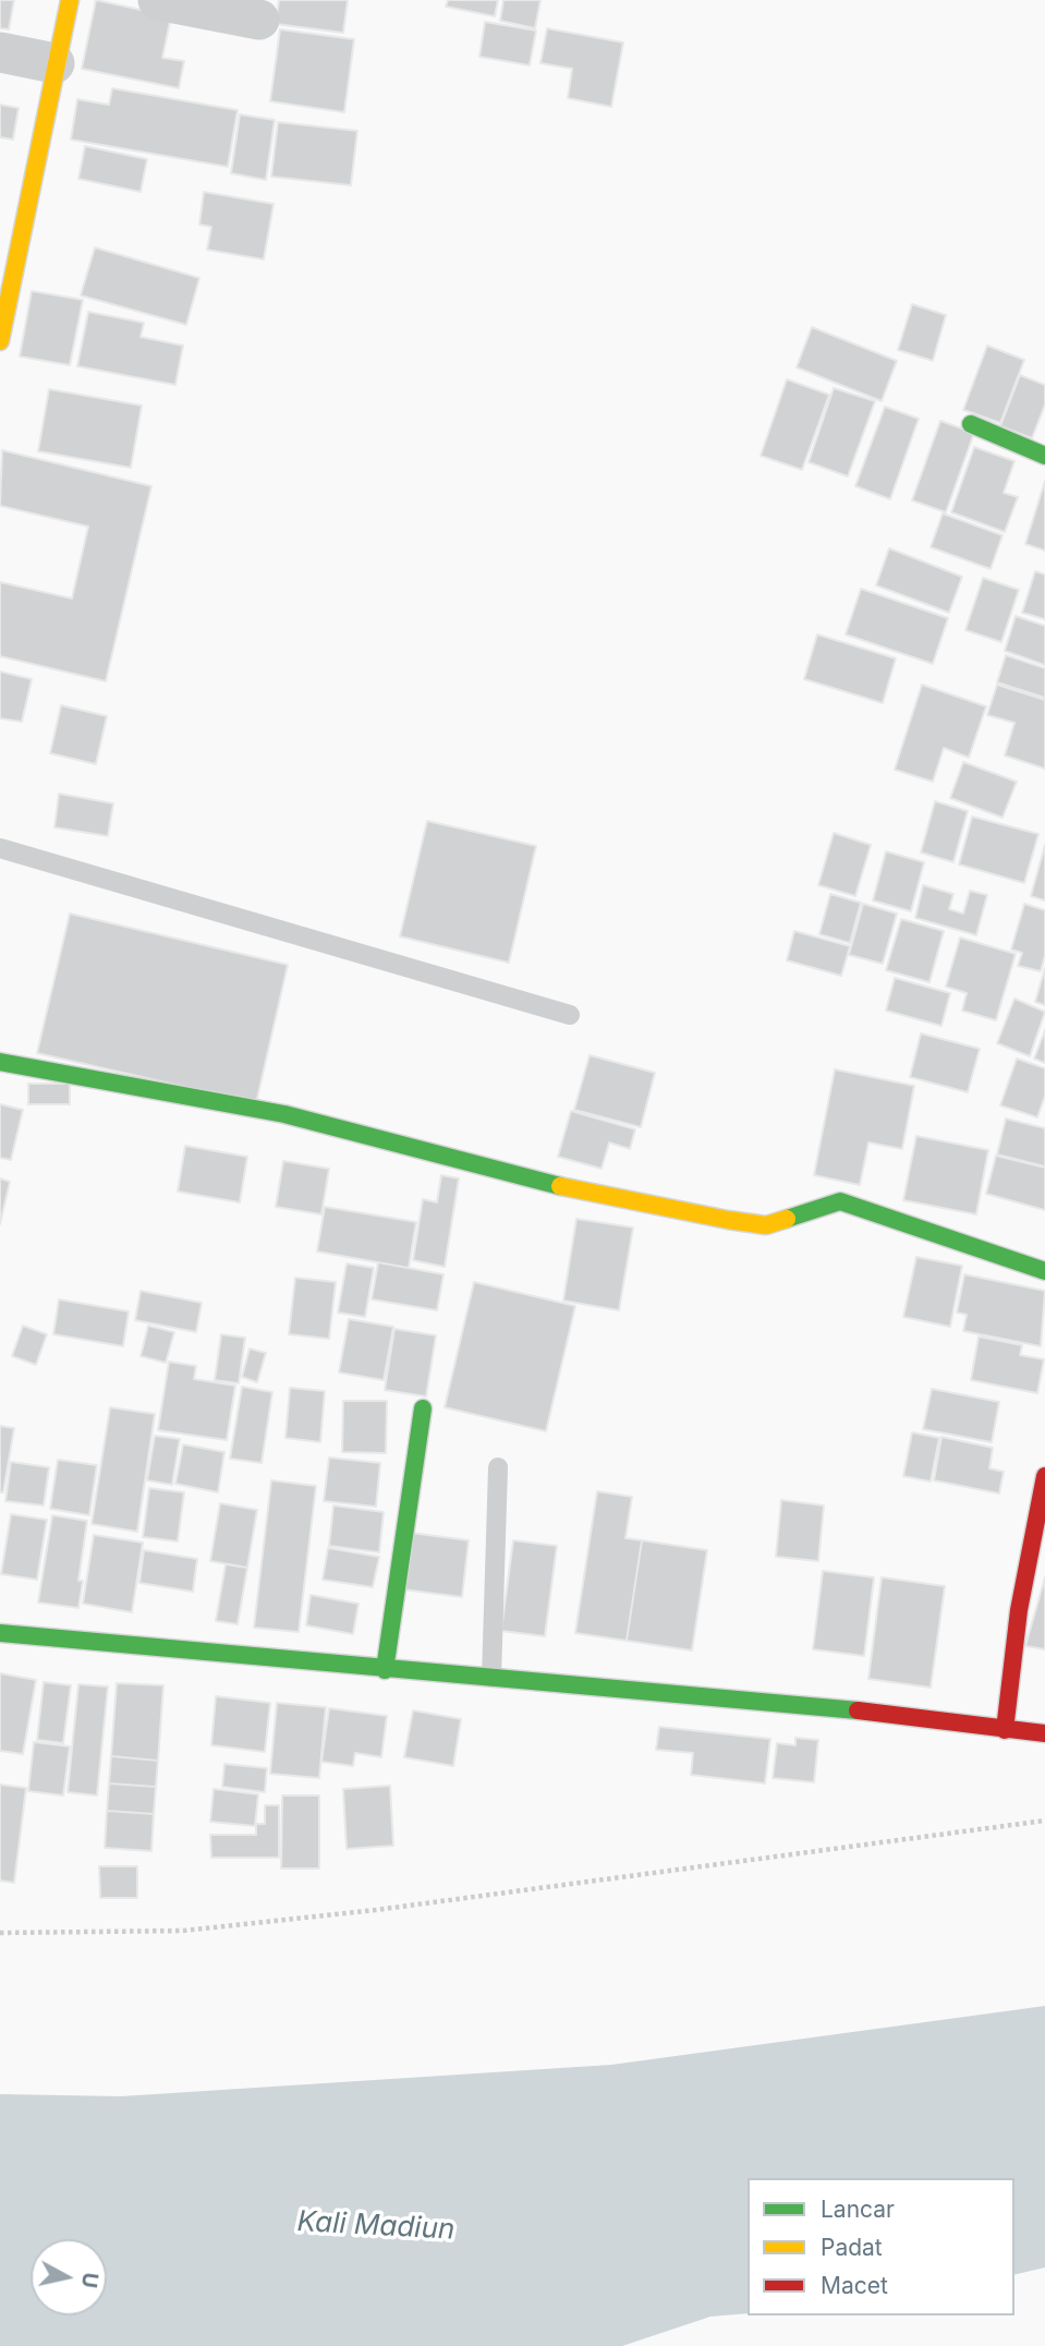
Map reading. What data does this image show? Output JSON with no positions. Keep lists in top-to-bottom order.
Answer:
{
  "water": ["Kali Madiun"],
  "legend": ["Lancar", "Padat", "Macet"],
  "north": "right"
}
